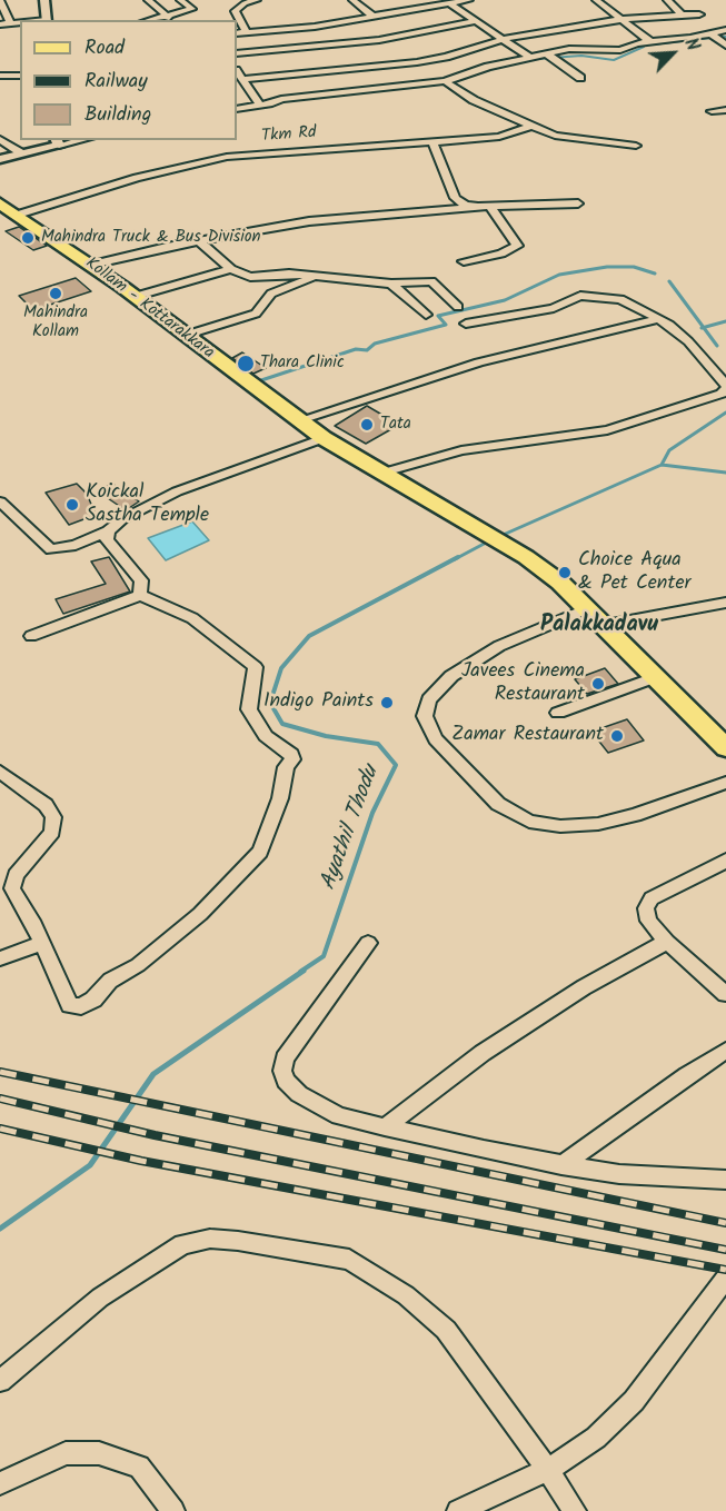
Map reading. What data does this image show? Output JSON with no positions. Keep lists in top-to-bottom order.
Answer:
{
  "streets": {
    "main road": ["Kollam - Kottarakkara"],
    "street": ["Tkm Rd"]
  },
  "crossings": [
    ["Tkm Rd", "Kollam - Kottarakkara"]
  ],
  "districts": ["Palakkadavu"],
  "water": ["Ayathil Thodu"],
  "places": [
    "Mahindra Truck & Bus Division",
    "Mahindra Kollam",
    "Thara Clinic",
    "Tata",
    "Koickal Sastha Temple",
    "Choice Aqua & Pet Center",
    "Javees Cinema Restaurant",
    "Indigo Paints",
    "Zamar Restaurant"
  ],
  "legend": ["Road", "Railway", "Building"],
  "north": "top right"
}
